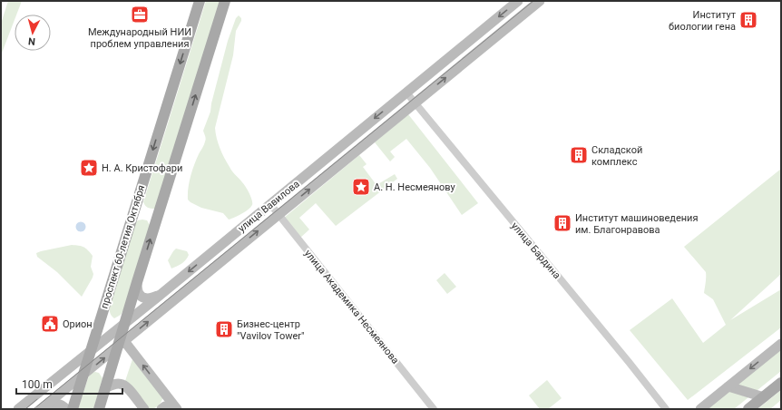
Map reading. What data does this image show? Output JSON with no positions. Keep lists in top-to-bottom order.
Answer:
{
  "streets": {
    "main road": ["улица Вавилова", "проспект 60-летия Октября"],
    "street": ["улица Бардина", "улица Академика Несмеянова"]
  },
  "crossings": [
    ["улица Вавилова", "проспект 60-летия Октября"],
    ["улица Вавилова", "улица Бардина"],
    ["улица Вавилова", "улица Академика Несмеянова"]
  ],
  "places": {
    "office": ["Международный НИИ проблем управления"],
    "building": [
      "Институт биологии гена",
      "Складской комплекс",
      "Институт машиноведения им. Благонравова",
      "Бизнес-центр \"Vavilov Tower\""
    ],
    "place": ["Н. А. Кристофари", "А. Н. Несмеянову"],
    "public building": ["Орион"]
  },
  "scale_bar": "100 m",
  "north": "bottom"
}
